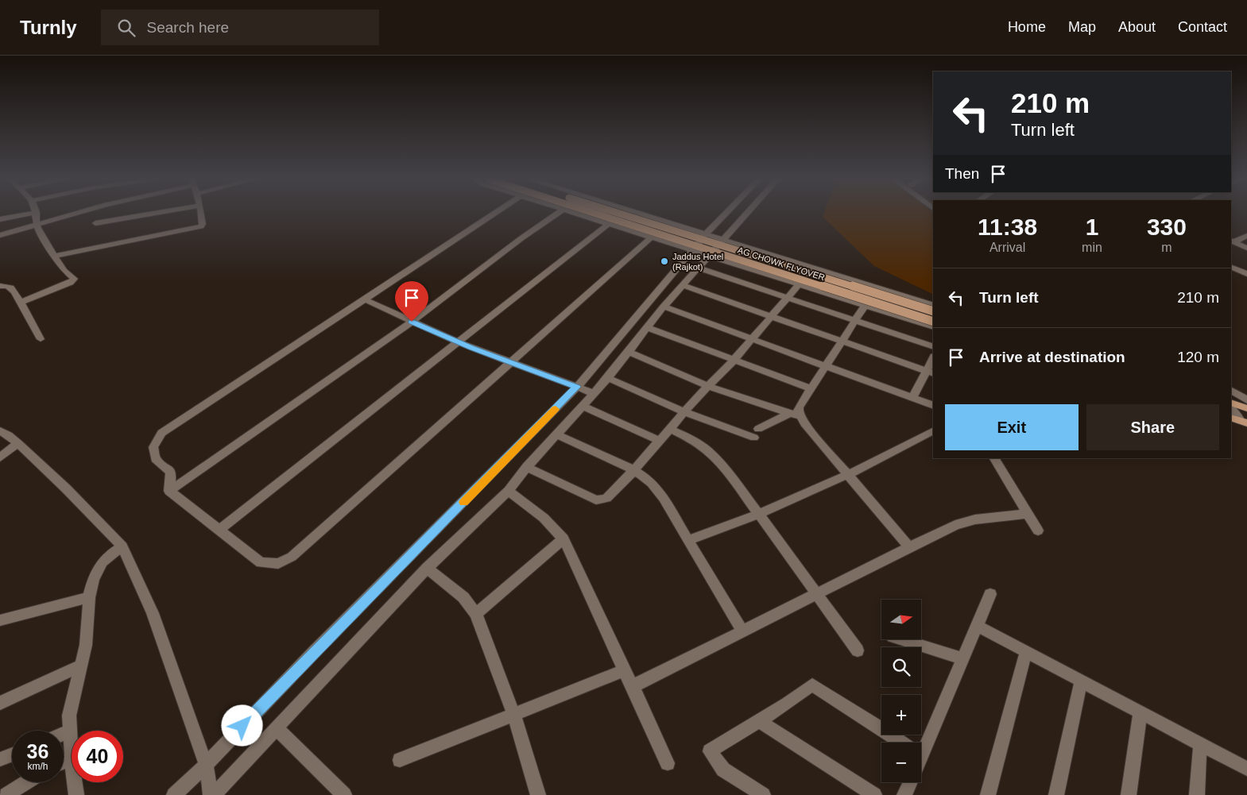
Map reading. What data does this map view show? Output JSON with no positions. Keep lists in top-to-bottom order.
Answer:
{
  "streets": {
    "main road": ["AG CHOWK FLYOVER"]
  },
  "places": ["Jaddus Hotel (Rajkot)"],
  "north": "right",
  "page": {
    "header": "Turnly",
    "search": "Search here",
    "nav": [
      "Home",
      "Map",
      "About",
      "Contact"
    ],
    "turn": ["210 m", "Turn left"],
    "then": "Then",
    "eta": [
      "11:38",
      "Arrival",
      "1",
      "min",
      "330",
      "m"
    ],
    "list": [
      {
        "name": "Turn left",
        "value": "210 m"
      },
      {
        "name": "Arrive at destination",
        "value": "120 m"
      }
    ],
    "buttons": ["Exit", "Share"],
    "map_buttons": ["+", "−"],
    "speed": "36 km/h",
    "limit": "40"
  }
}
